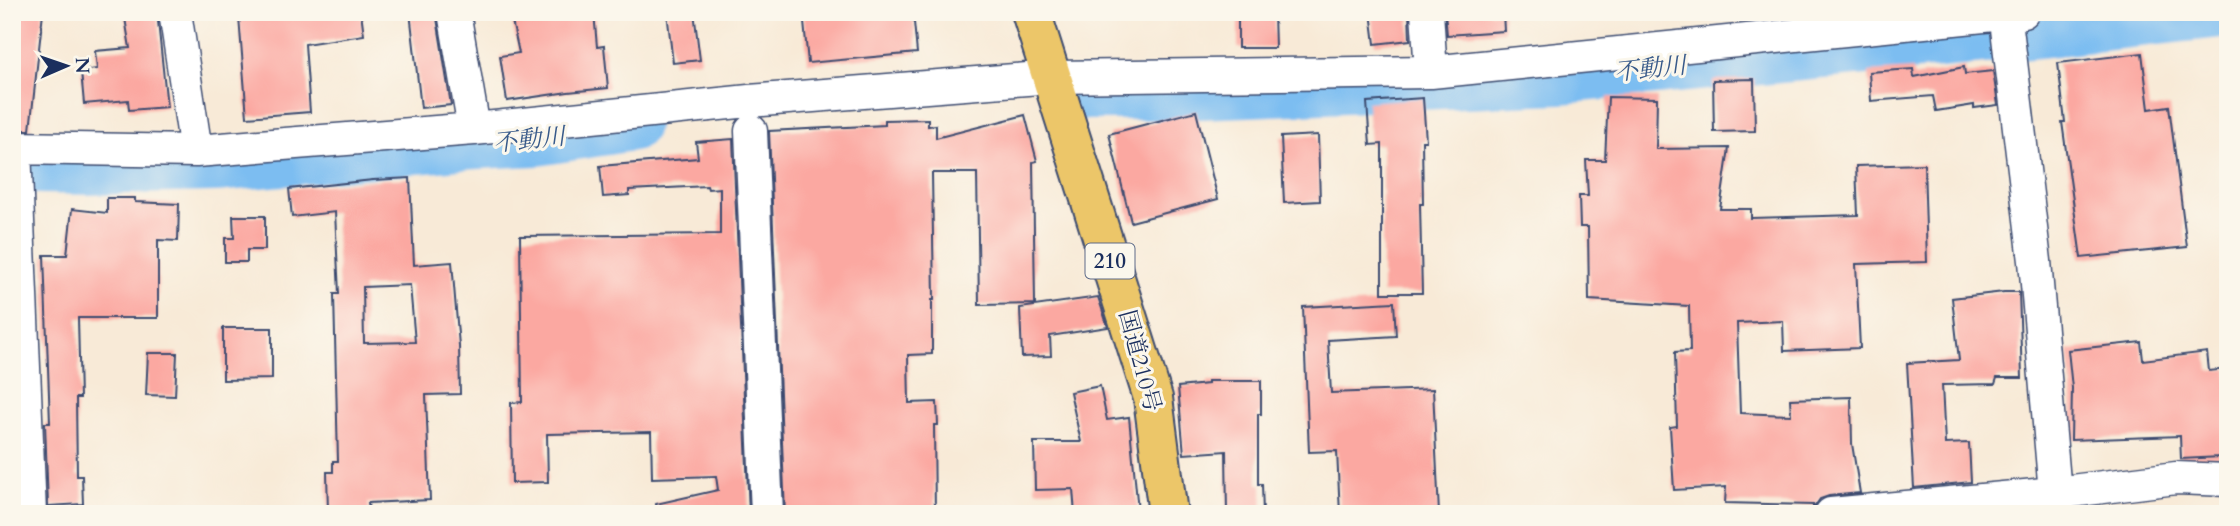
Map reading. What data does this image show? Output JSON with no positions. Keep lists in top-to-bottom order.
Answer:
{
  "streets": {
    "highway": ["210", "国道210号"]
  },
  "water": ["不動川"],
  "north": "right"
}
